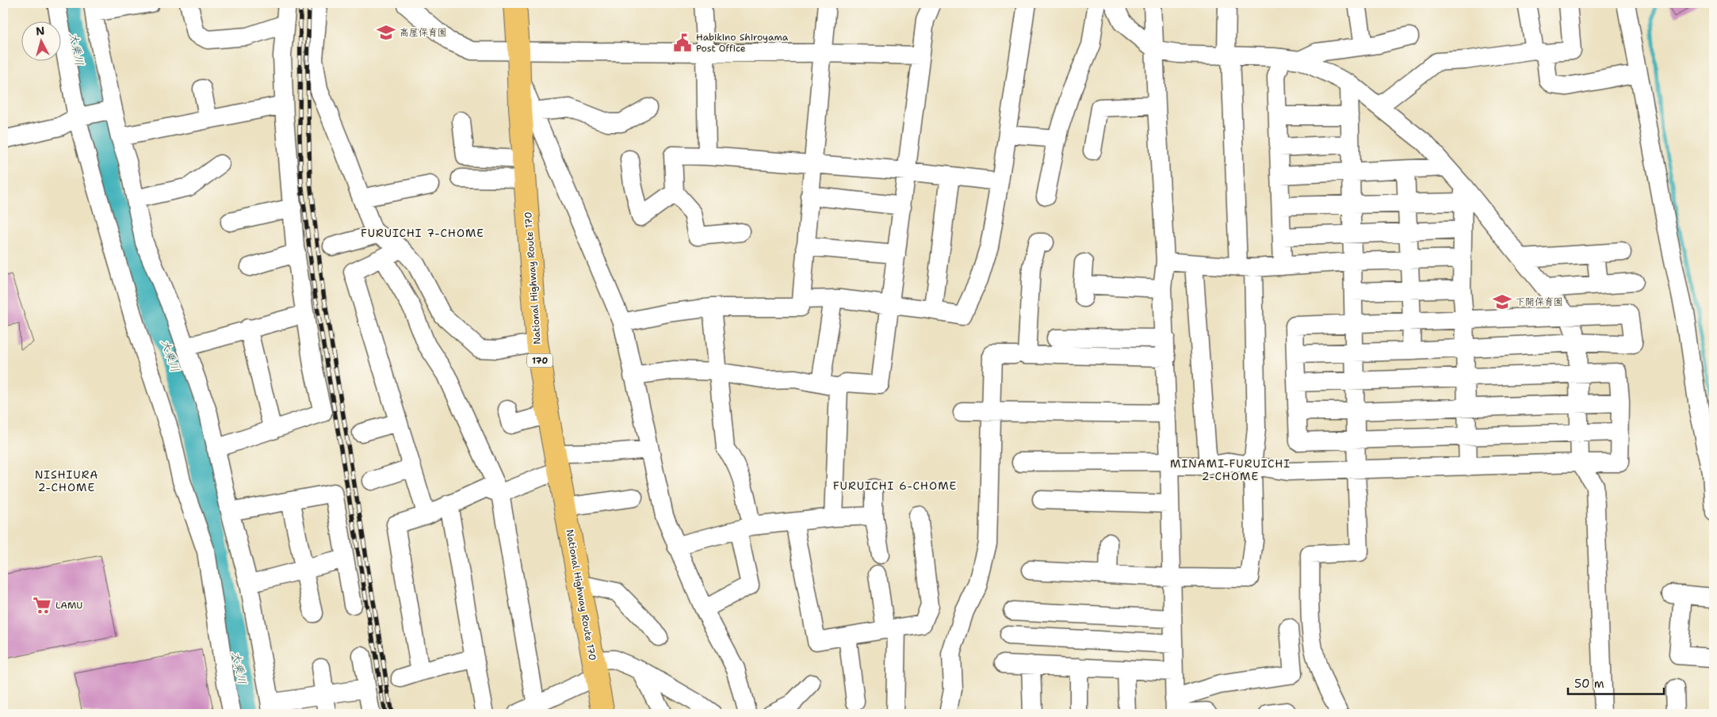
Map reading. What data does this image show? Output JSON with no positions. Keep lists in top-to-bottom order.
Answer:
{
  "streets": {
    "highway": ["National Highway Route 170", "170"]
  },
  "districts": [
    "FURUICHI 7-CHOME",
    "MINAMI-FURUICHI 2-CHOME",
    "NISHIURA 2-CHOME",
    "FURUICHI 6-CHOME"
  ],
  "water": ["大乗川"],
  "places": {
    "school or university": ["高屋保育園", "下開保育園"],
    "public building": ["Habikino Shiroyama Post Office"],
    "supermarket": ["LAMU"]
  },
  "scale_bar": "50 m",
  "north": "top"
}
